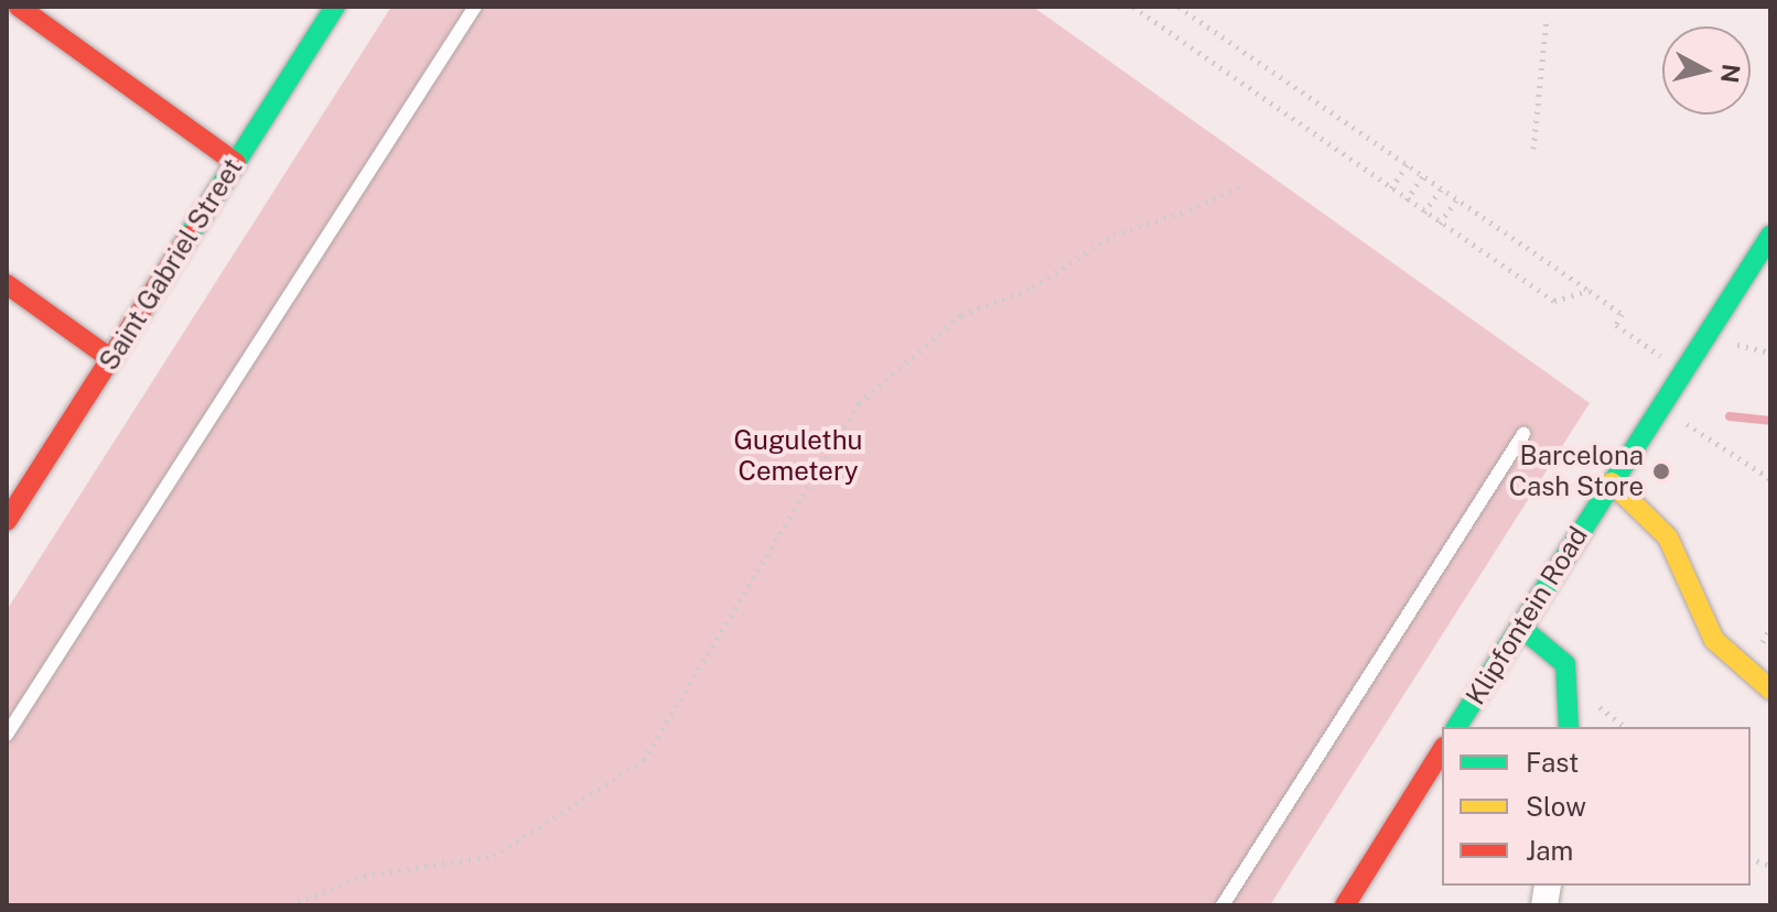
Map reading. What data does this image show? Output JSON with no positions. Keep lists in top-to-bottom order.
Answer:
{
  "streets": {
    "street": ["Saint Gabriel Street", "Klipfontein Road"]
  },
  "parks": ["Gugulethu Cemetery"],
  "places": ["Barcelona Cash Store"],
  "legend": ["Fast", "Slow", "Jam"],
  "north": "right"
}
